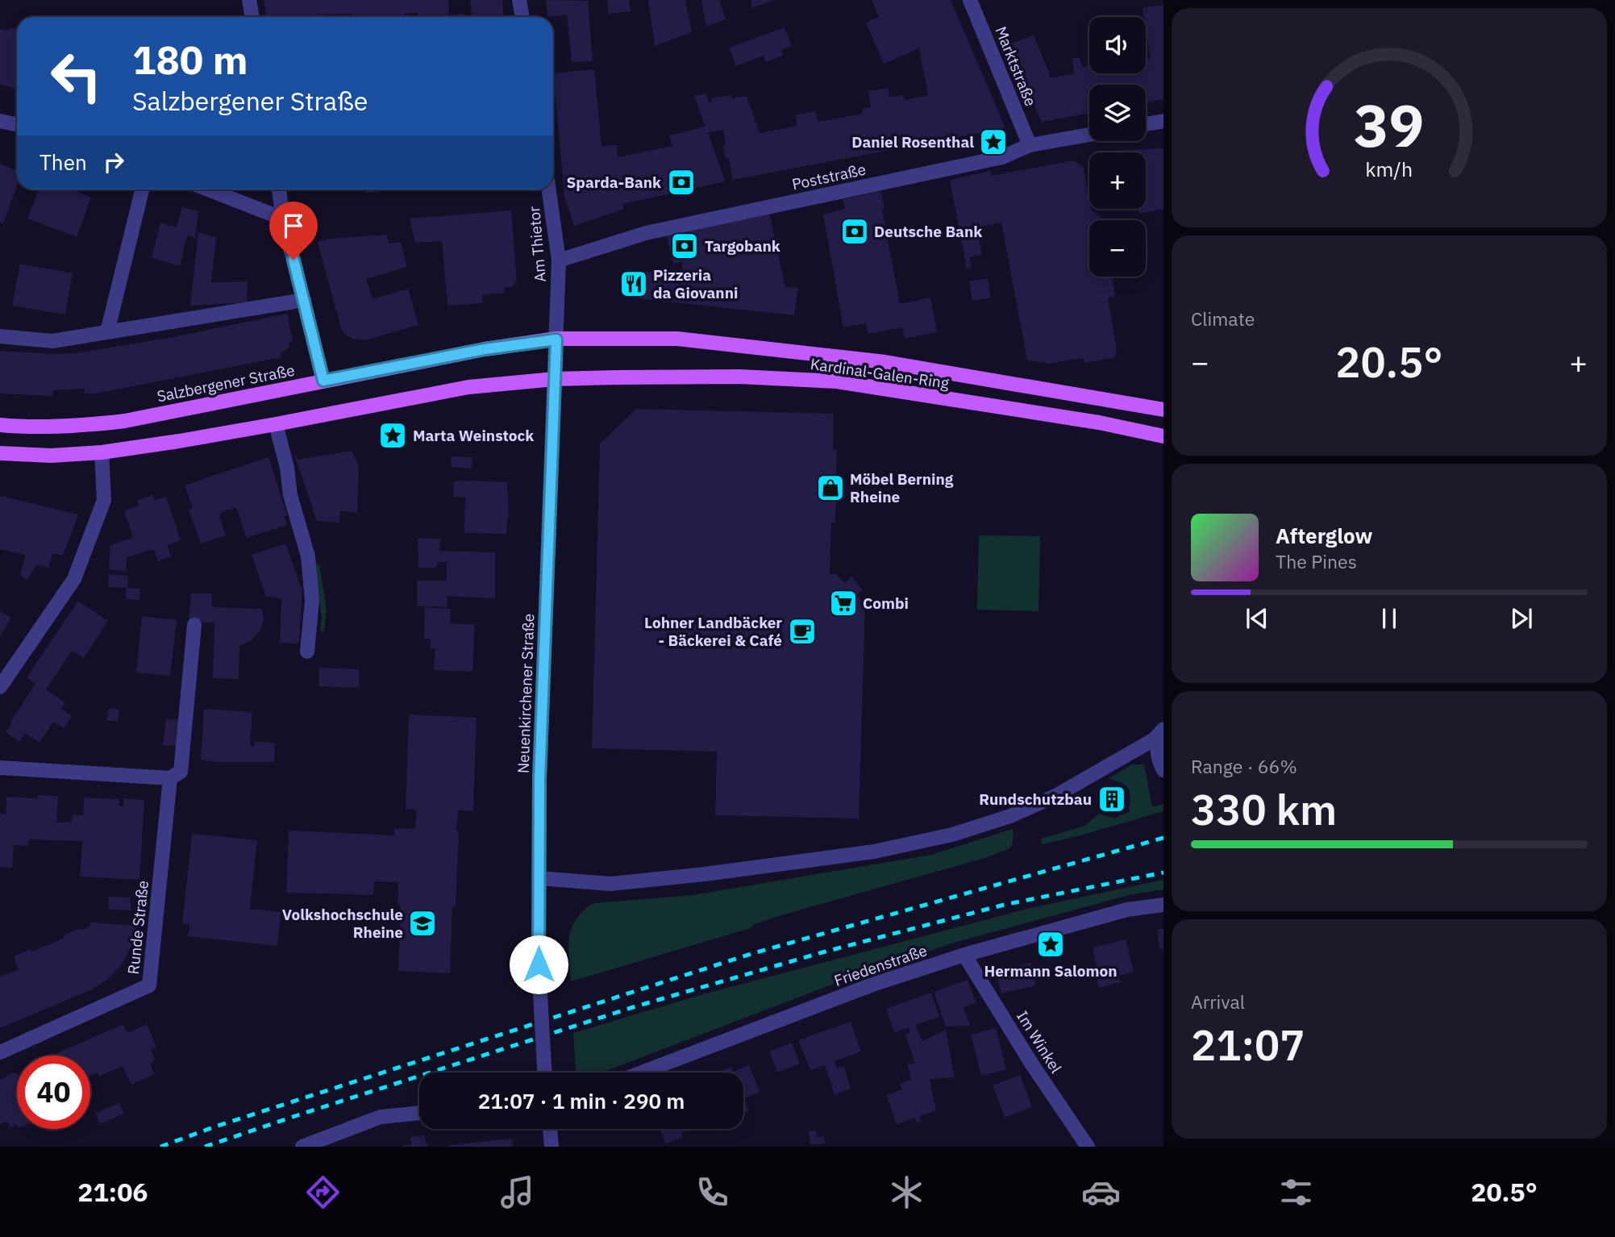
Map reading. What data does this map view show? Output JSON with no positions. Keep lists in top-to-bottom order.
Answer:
{
  "streets": {
    "main road": ["Kardinal-Galen-Ring", "Salzbergener Straße"],
    "street": [
      "Marktstraße",
      "Poststraße",
      "Am Thietor",
      "Neuenkirchener Straße",
      "Runde Straße",
      "Friedenstraße",
      "Im Winkel"
    ]
  },
  "crossings": [
    ["Marktstraße", "Poststraße"],
    ["Poststraße", "Am Thietor"],
    ["Am Thietor", "Kardinal-Galen-Ring"],
    ["Am Thietor", "Salzbergener Straße"],
    ["Am Thietor", "Neuenkirchener Straße"],
    ["Kardinal-Galen-Ring", "Salzbergener Straße"],
    ["Kardinal-Galen-Ring", "Neuenkirchener Straße"],
    ["Salzbergener Straße", "Neuenkirchener Straße"],
    ["Friedenstraße", "Im Winkel"]
  ],
  "places": {
    "place": ["Daniel Rosenthal", "Marta Weinstock", "Hermann Salomon"],
    "bank": ["Sparda-Bank", "Deutsche Bank", "Targobank"],
    "restaurant": ["Pizzeria da Giovanni"],
    "shop": ["Möbel Berning Rheine"],
    "supermarket": ["Combi"],
    "cafe": ["Lohner Landbäcker - Bäckerei & Café"],
    "building": ["Rundschutzbau"],
    "school or university": ["Volkshochschule Rheine"]
  },
  "page": {
    "map_buttons": ["+", "−"],
    "turn": ["180 m", "Salzbergener Straße"],
    "then": "Then",
    "tile": [
      "Climate",
      ["Range · 66%", "330 km"],
      ["Arrival", "21:07"]
    ],
    "heat": ["−", "20.5°", "+"],
    "song": ["Afterglow", "The Pines"],
    "limit": "40",
    "trip": "21:07 · 1 min · 290 m",
    "tabs": ["21:06", "20.5°"],
    "gauge": ["39", "km/h"]
  }
}
